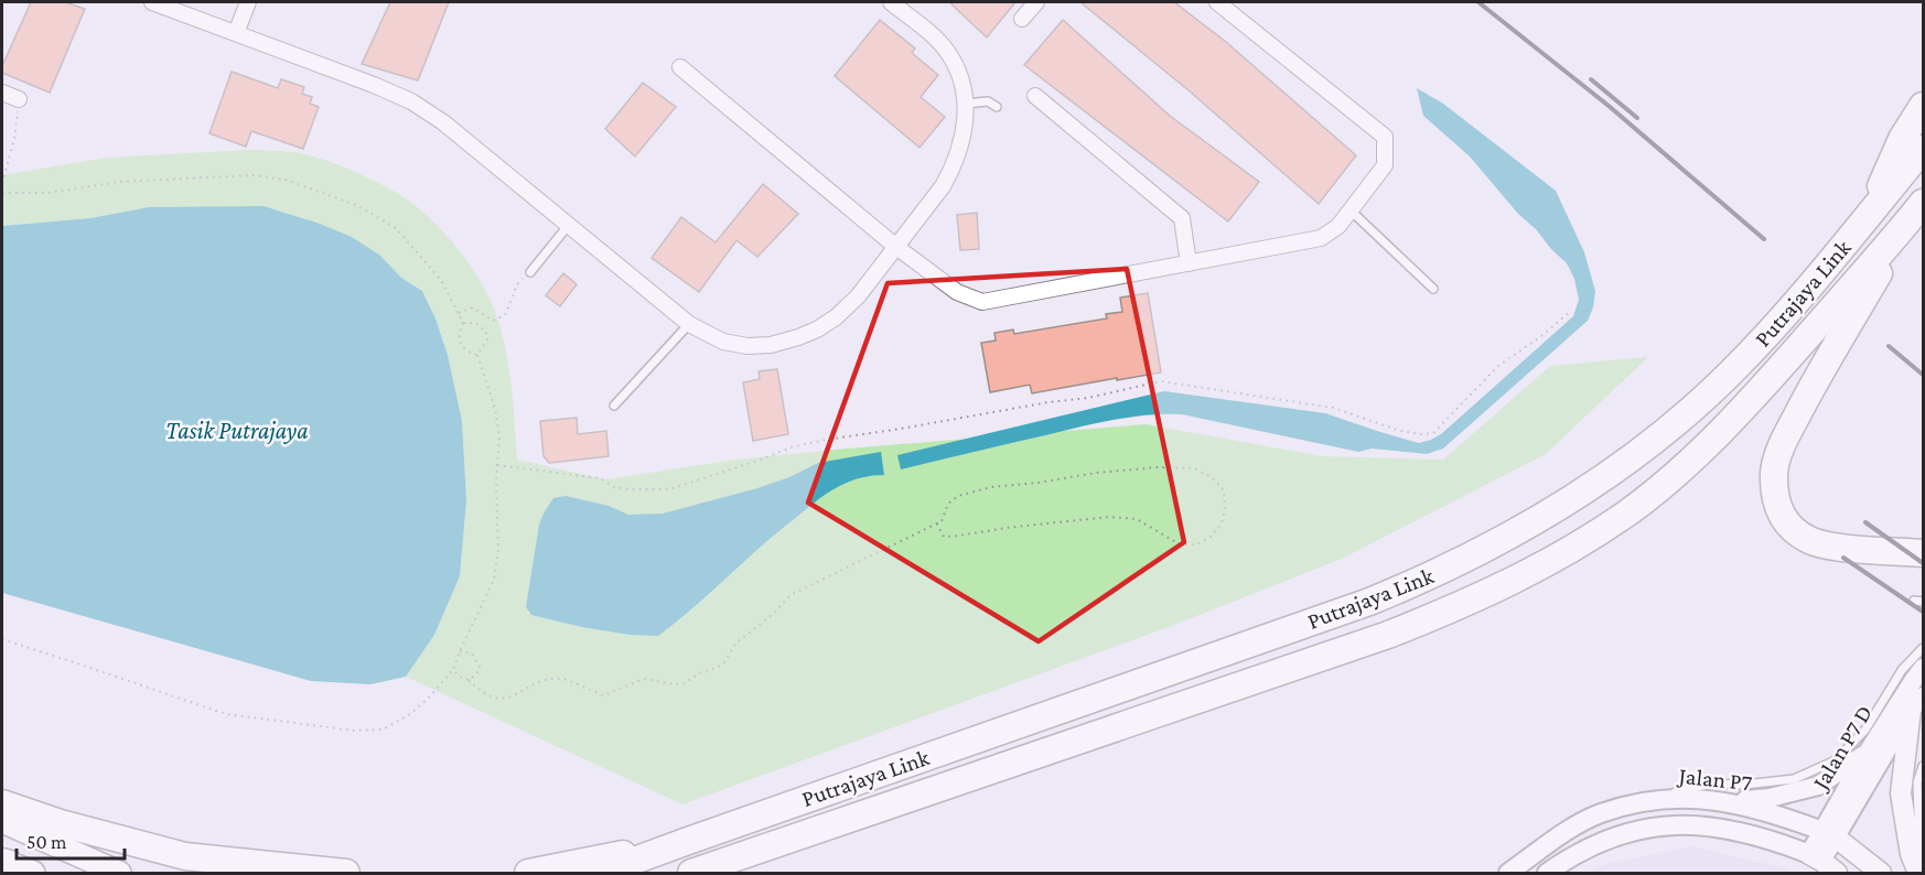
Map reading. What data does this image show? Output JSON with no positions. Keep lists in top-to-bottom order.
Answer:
{
  "streets": {
    "highway": ["Putrajaya Link"],
    "main road": ["Jalan P7"],
    "street": ["Jalan P7 D"]
  },
  "crossings": [
    ["Jalan P7 D", "Jalan P7"]
  ],
  "water": ["Tasik Putrajaya"],
  "scale_bar": "50 m"
}
